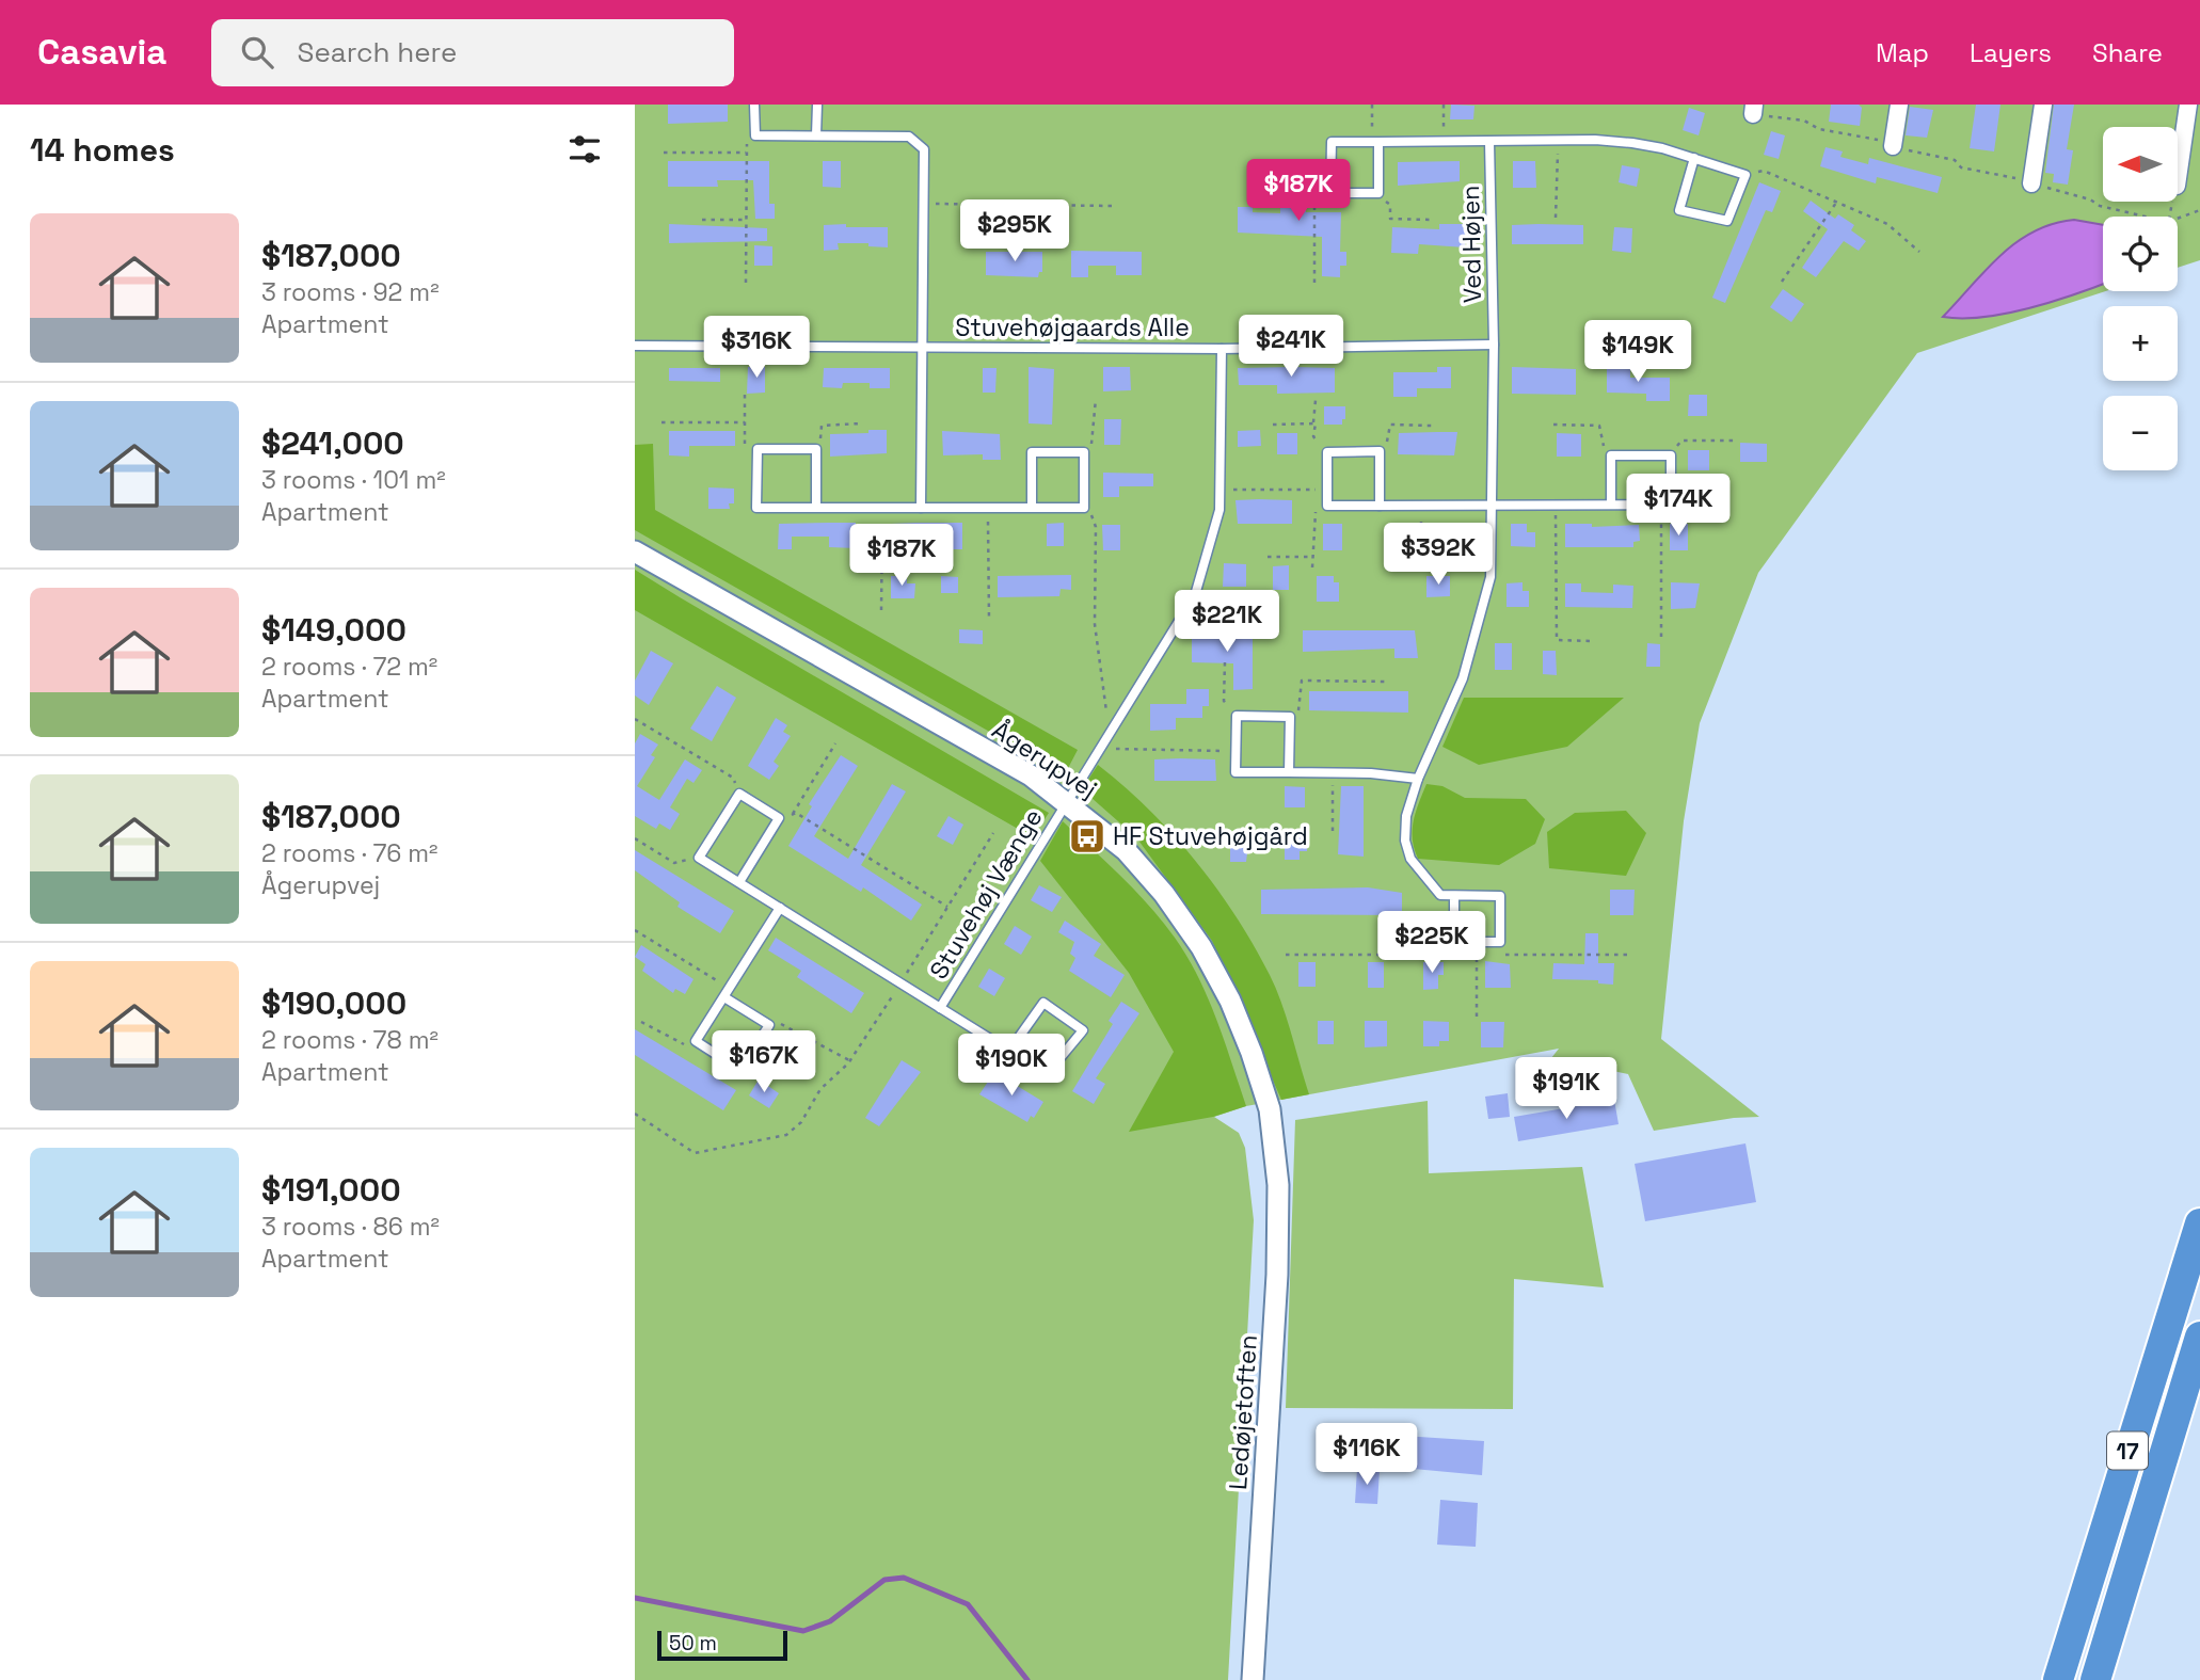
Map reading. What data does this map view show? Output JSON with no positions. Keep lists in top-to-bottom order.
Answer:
{
  "streets": {
    "highway": ["17"],
    "street": ["Ågerupvej", "Ledøjetoften"],
    "lane": ["Ved Højen", "Stuvehøjgaards Alle", "Stuvehøj Vænge"]
  },
  "crossings": [
    ["Ved Højen", "Stuvehøjgaards Alle"],
    ["Stuvehøjgaards Alle", "Ågerupvej"],
    ["Stuvehøjgaards Alle", "Stuvehøj Vænge"],
    ["Ågerupvej", "Stuvehøj Vænge"],
    ["Ågerupvej", "Ledøjetoften"]
  ],
  "places": {
    "bus stop": ["HF Stuvehøjgård"]
  },
  "scale_bar": "50 m",
  "north": "left",
  "page": {
    "header": "Casavia",
    "search": "Search here",
    "nav": ["Map", "Layers", "Share"],
    "heading": "14 homes",
    "map_buttons": ["+", "−"],
    "price": [
      "$187K",
      "$295K",
      "$241K",
      "$316K",
      "$149K",
      "$174K",
      "$392K",
      "$187K",
      "$221K",
      "$225K",
      "$167K",
      "$190K",
      "$191K",
      "$116K"
    ],
    "list": [
      {
        "name": "$187,000",
        "note": "3 rooms · 92 m² · Apartment"
      },
      {
        "name": "$241,000",
        "note": "3 rooms · 101 m² · Apartment"
      },
      {
        "name": "$149,000",
        "note": "2 rooms · 72 m² · Apartment"
      },
      {
        "name": "$187,000",
        "note": "2 rooms · 76 m² · Ågerupvej"
      },
      {
        "name": "$190,000",
        "note": "2 rooms · 78 m² · Apartment"
      },
      {
        "name": "$191,000",
        "note": "3 rooms · 86 m² · Apartment"
      }
    ],
    "scale": "50 m"
  }
}
